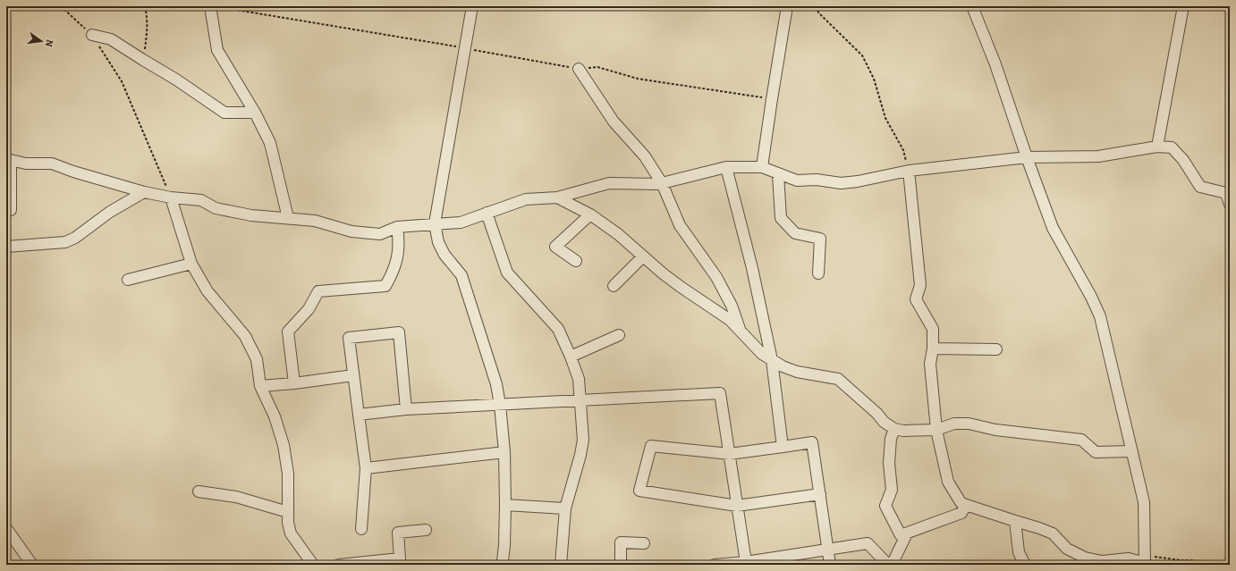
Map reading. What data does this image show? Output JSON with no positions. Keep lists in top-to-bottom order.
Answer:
{
  "north": "right"
}
